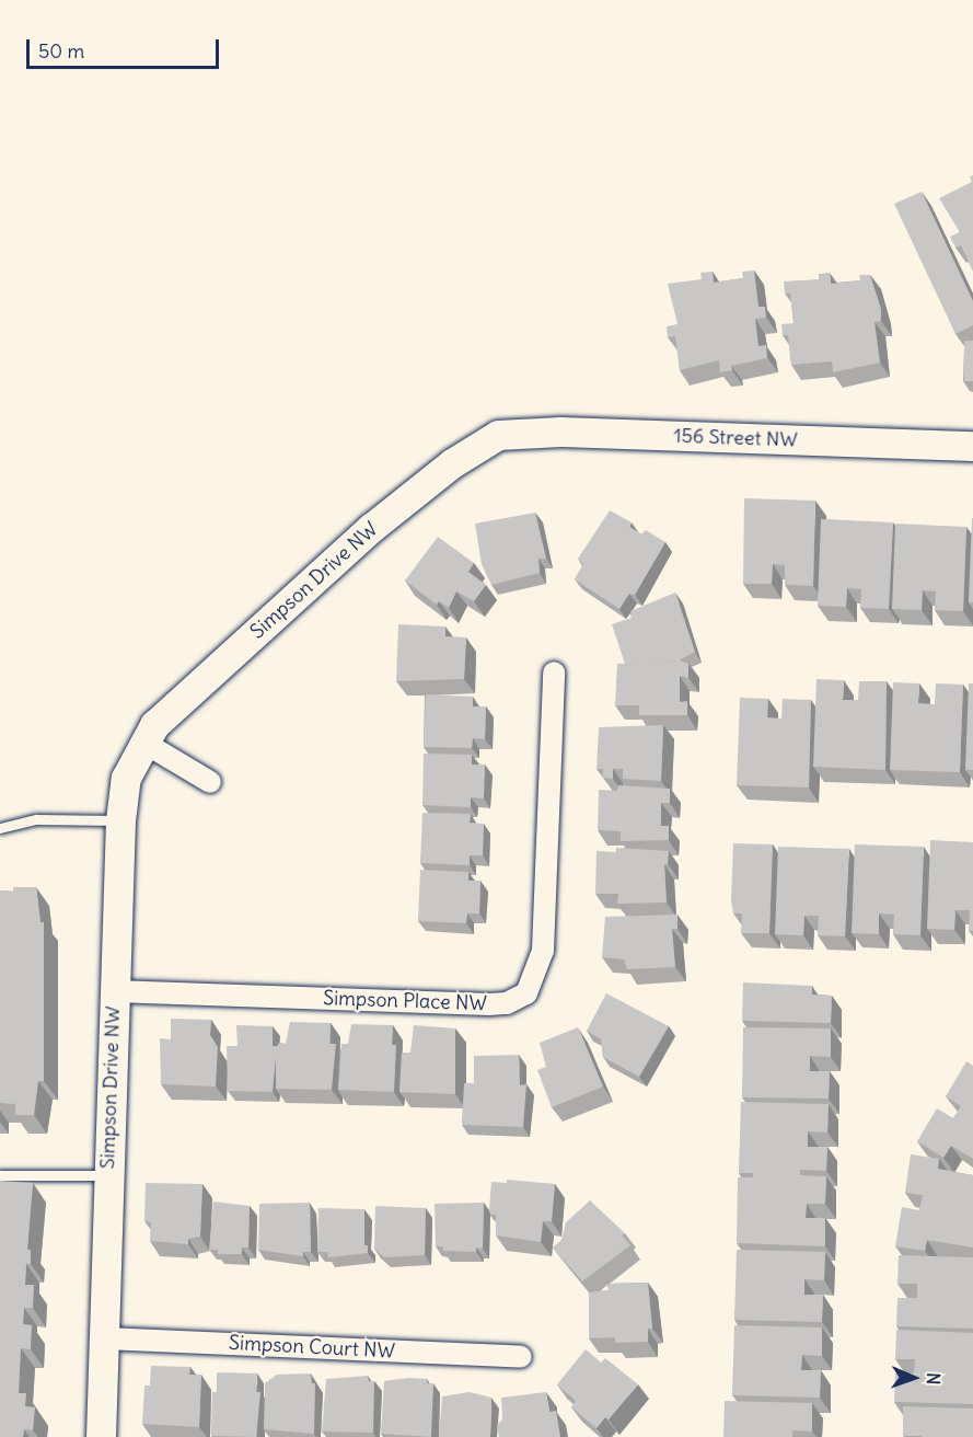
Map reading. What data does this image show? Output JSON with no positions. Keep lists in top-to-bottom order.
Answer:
{
  "streets": {
    "street": [
      "156 Street NW",
      "Simpson Drive NW",
      "Simpson Place NW",
      "Simpson Court NW"
    ]
  },
  "crossings": [
    ["156 Street NW", "Simpson Drive NW"],
    ["Simpson Drive NW", "Simpson Place NW"],
    ["Simpson Drive NW", "Simpson Court NW"]
  ],
  "scale_bar": "50 m",
  "north": "right"
}
